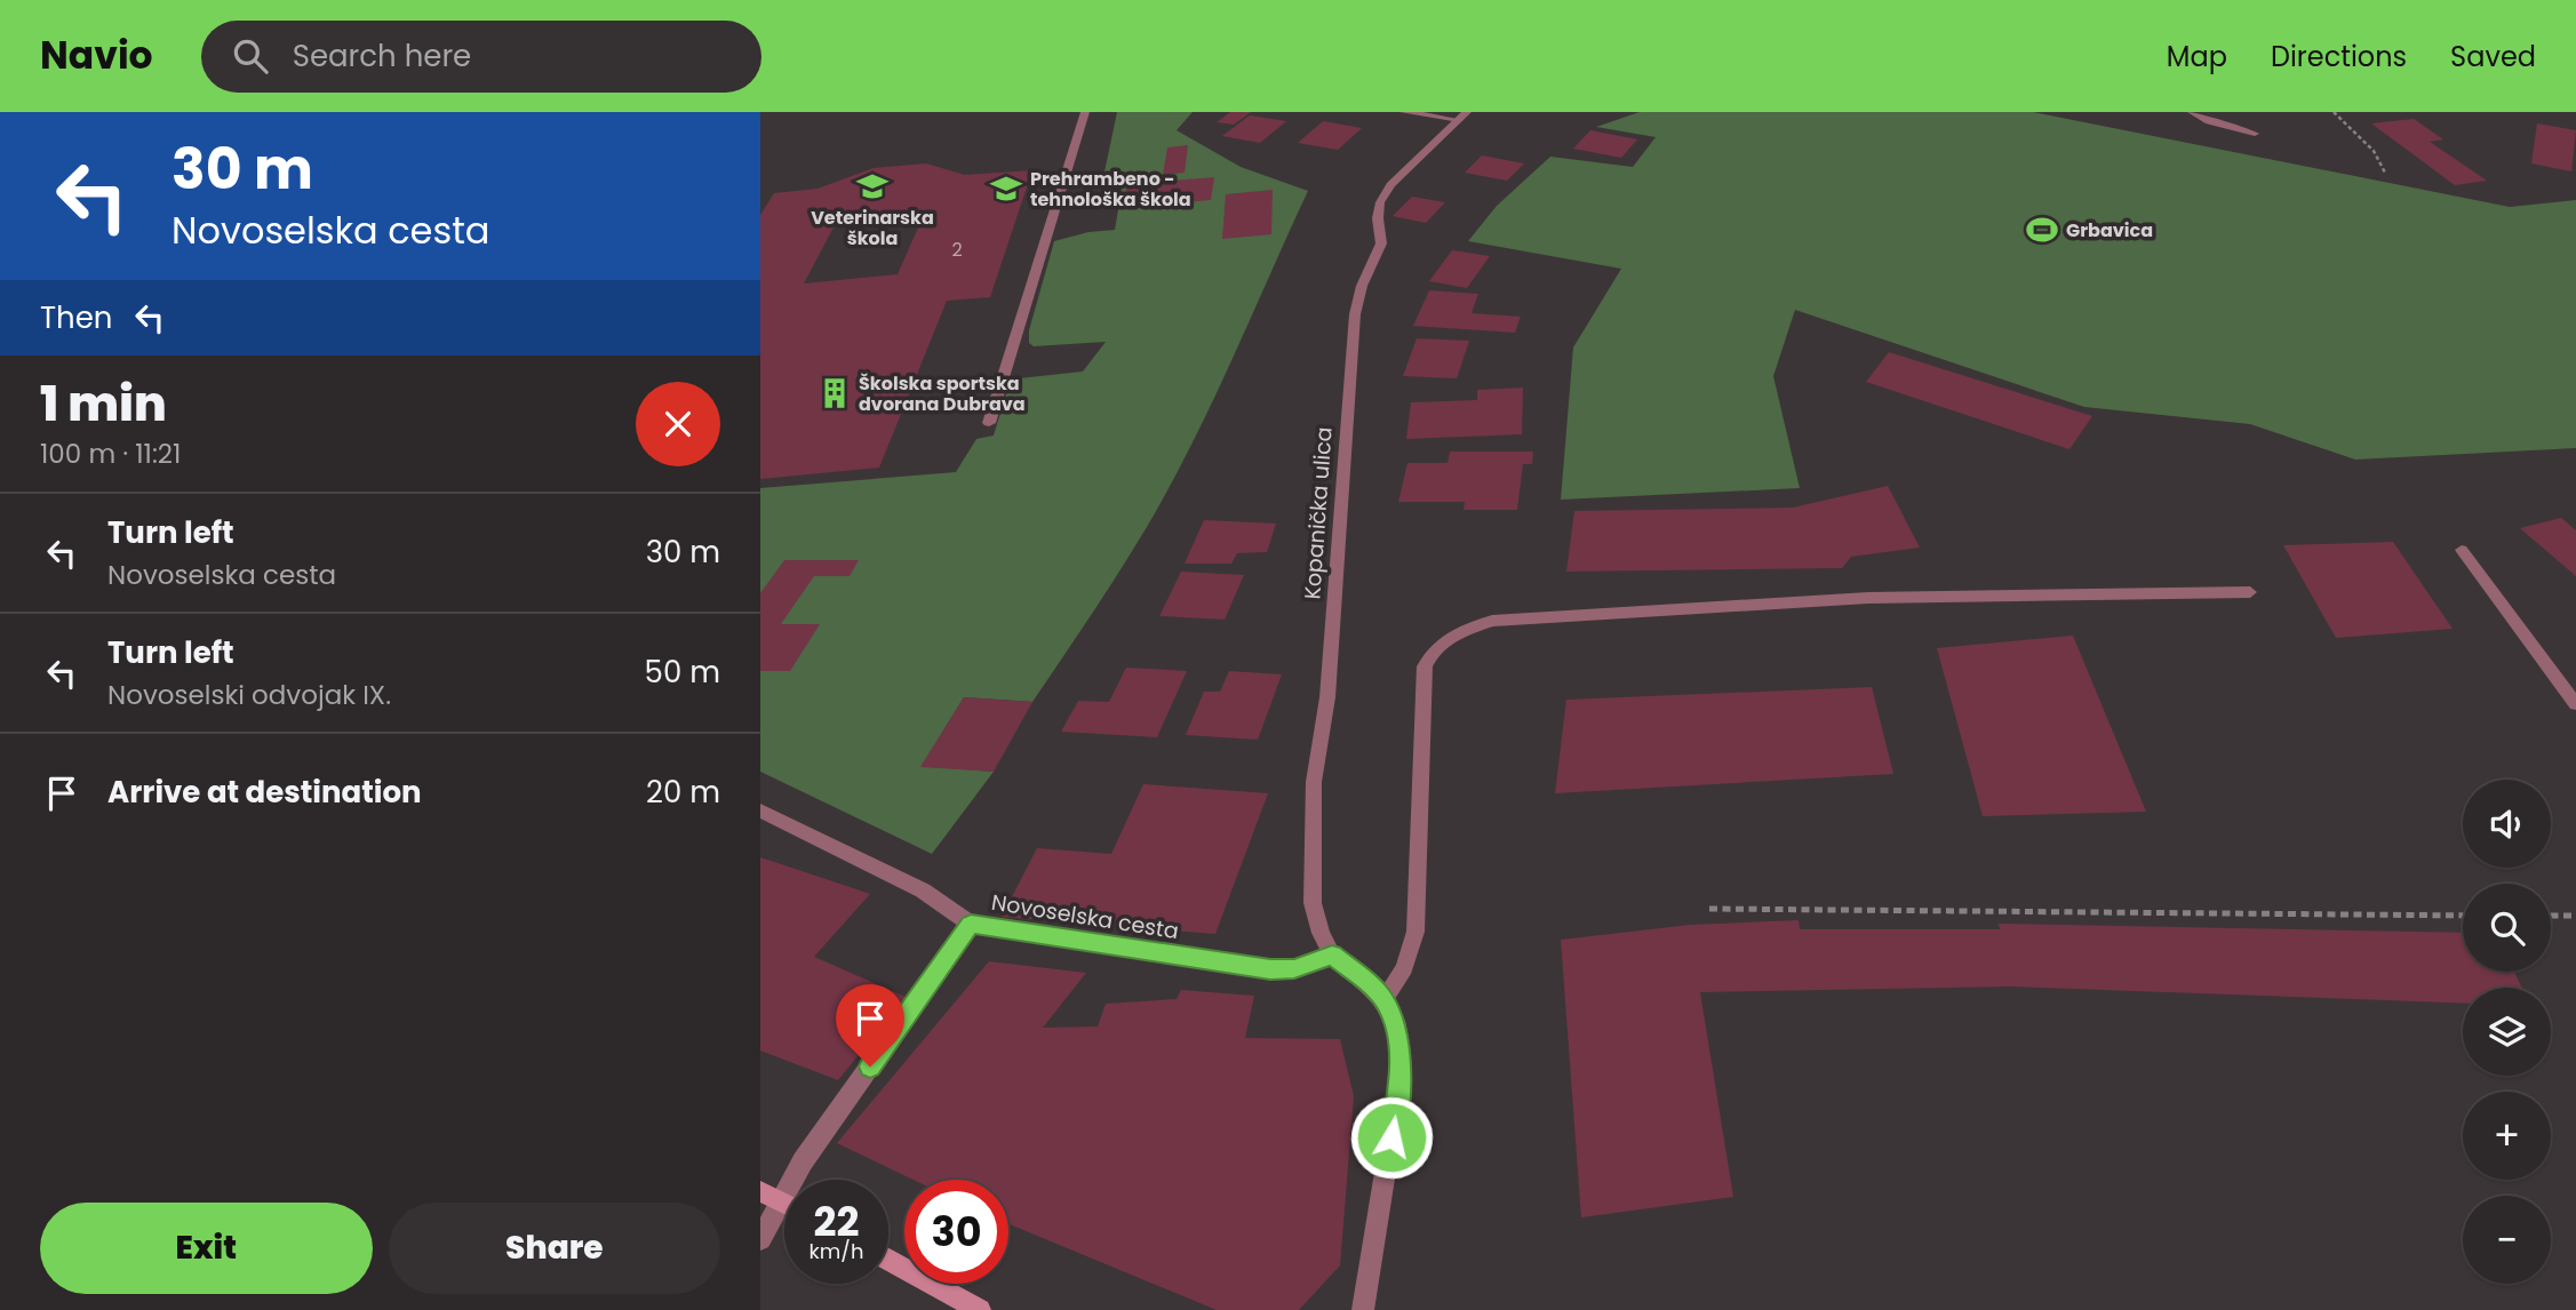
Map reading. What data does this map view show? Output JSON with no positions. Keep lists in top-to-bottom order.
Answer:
{
  "streets": {
    "street": ["Kopanička ulica", "Novoselska cesta"]
  },
  "crossings": [
    ["Kopanička ulica", "Novoselska cesta"]
  ],
  "places": {
    "school or university": ["Veterinarska škola", "Prehrambeno - tehnološka škola"],
    "sports": ["Grbavica"],
    "building": ["Školska sportska dvorana Dubrava"]
  },
  "house_numbers": ["2"],
  "page": {
    "header": "Navio",
    "search": "Search here",
    "nav": ["Map", "Directions", "Saved"],
    "turn": ["30 m", "Novoselska cesta"],
    "then": "Then",
    "heading": ["1 min", "100 m · 11:21"],
    "list": [
      {
        "name": "Turn left",
        "note": "Novoselska cesta",
        "value": "30 m"
      },
      {
        "name": "Turn left",
        "note": "Novoselski odvojak IX.",
        "value": "50 m"
      },
      {
        "name": "Arrive at destination",
        "value": "20 m"
      }
    ],
    "map_buttons": ["+", "−"],
    "speed": "22 km/h",
    "limit": "30",
    "buttons": ["Exit", "Share"]
  }
}
